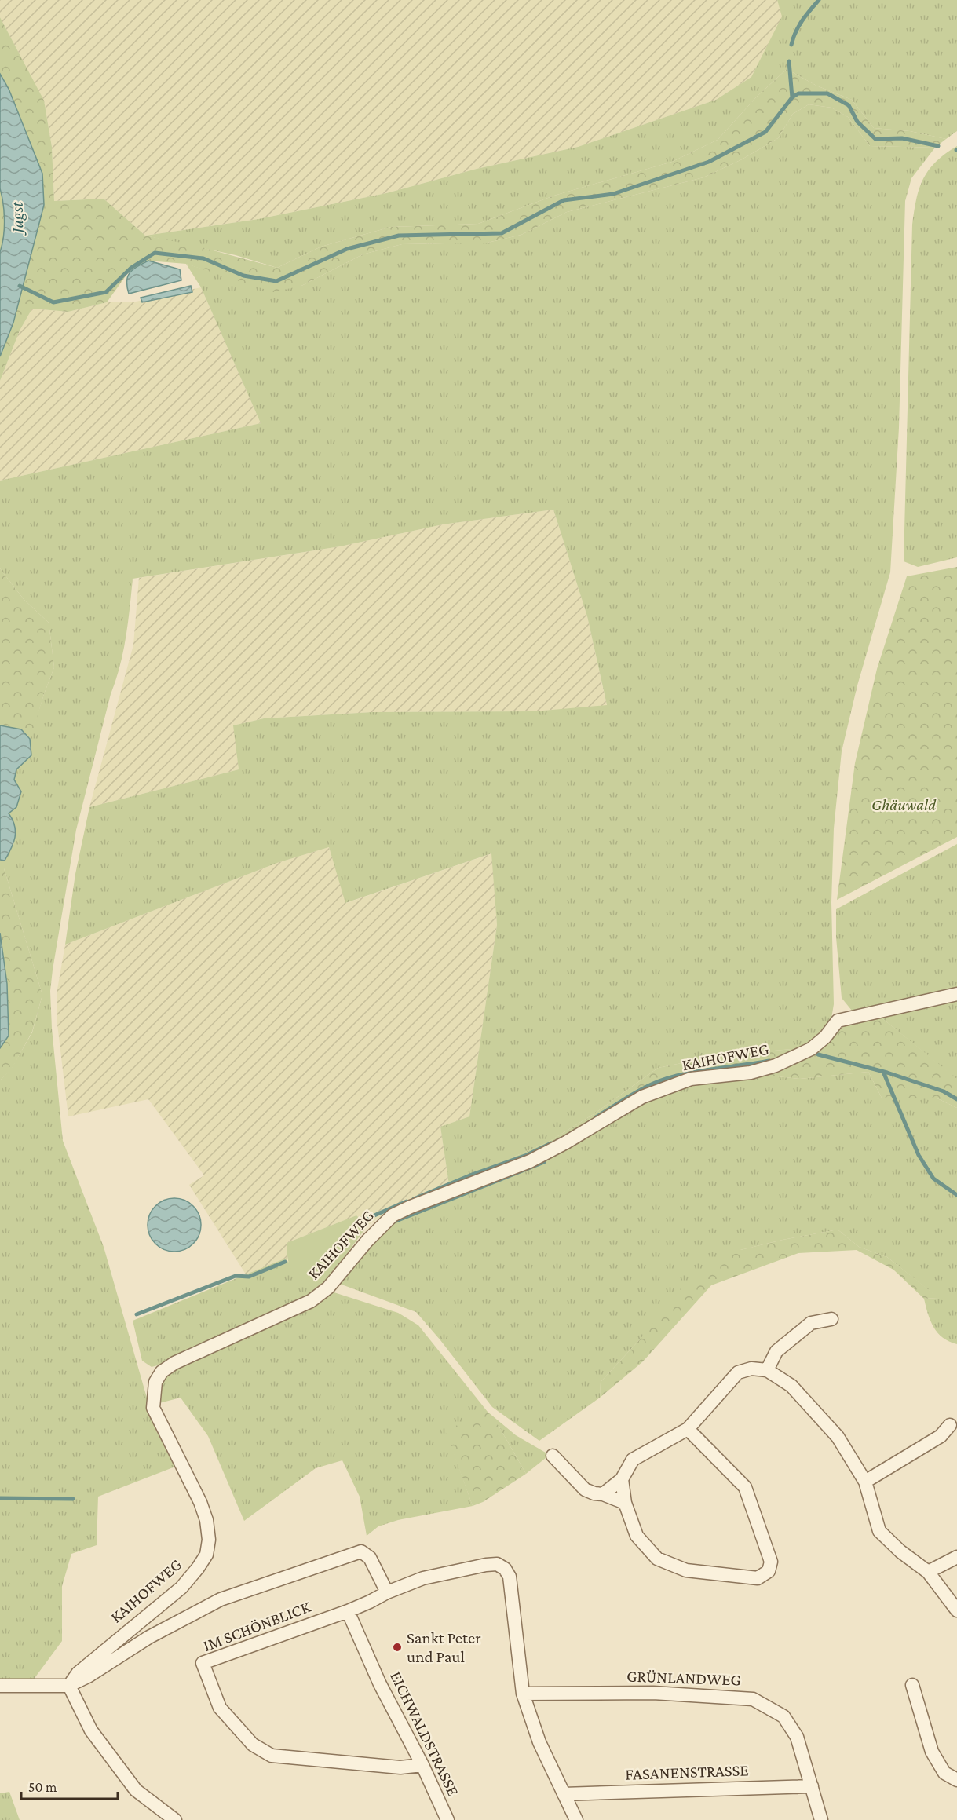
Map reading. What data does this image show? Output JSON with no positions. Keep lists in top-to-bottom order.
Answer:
{
  "streets": {
    "street": [
      "KAIHOFWEG",
      "IM SCHÖNBLICK",
      "GRÜNLANDWEG",
      "EICHWALDSTRASSE",
      "FASANENSTRASSE"
    ]
  },
  "crossings": [
    ["KAIHOFWEG", "IM SCHÖNBLICK"],
    ["IM SCHÖNBLICK", "GRÜNLANDWEG"],
    ["IM SCHÖNBLICK", "EICHWALDSTRASSE"],
    ["GRÜNLANDWEG", "FASANENSTRASSE"]
  ],
  "water": ["Jagst"],
  "parks": ["Ghäuwald"],
  "places": ["Sankt Peter und Paul"],
  "scale_bar": "50 m"
}
